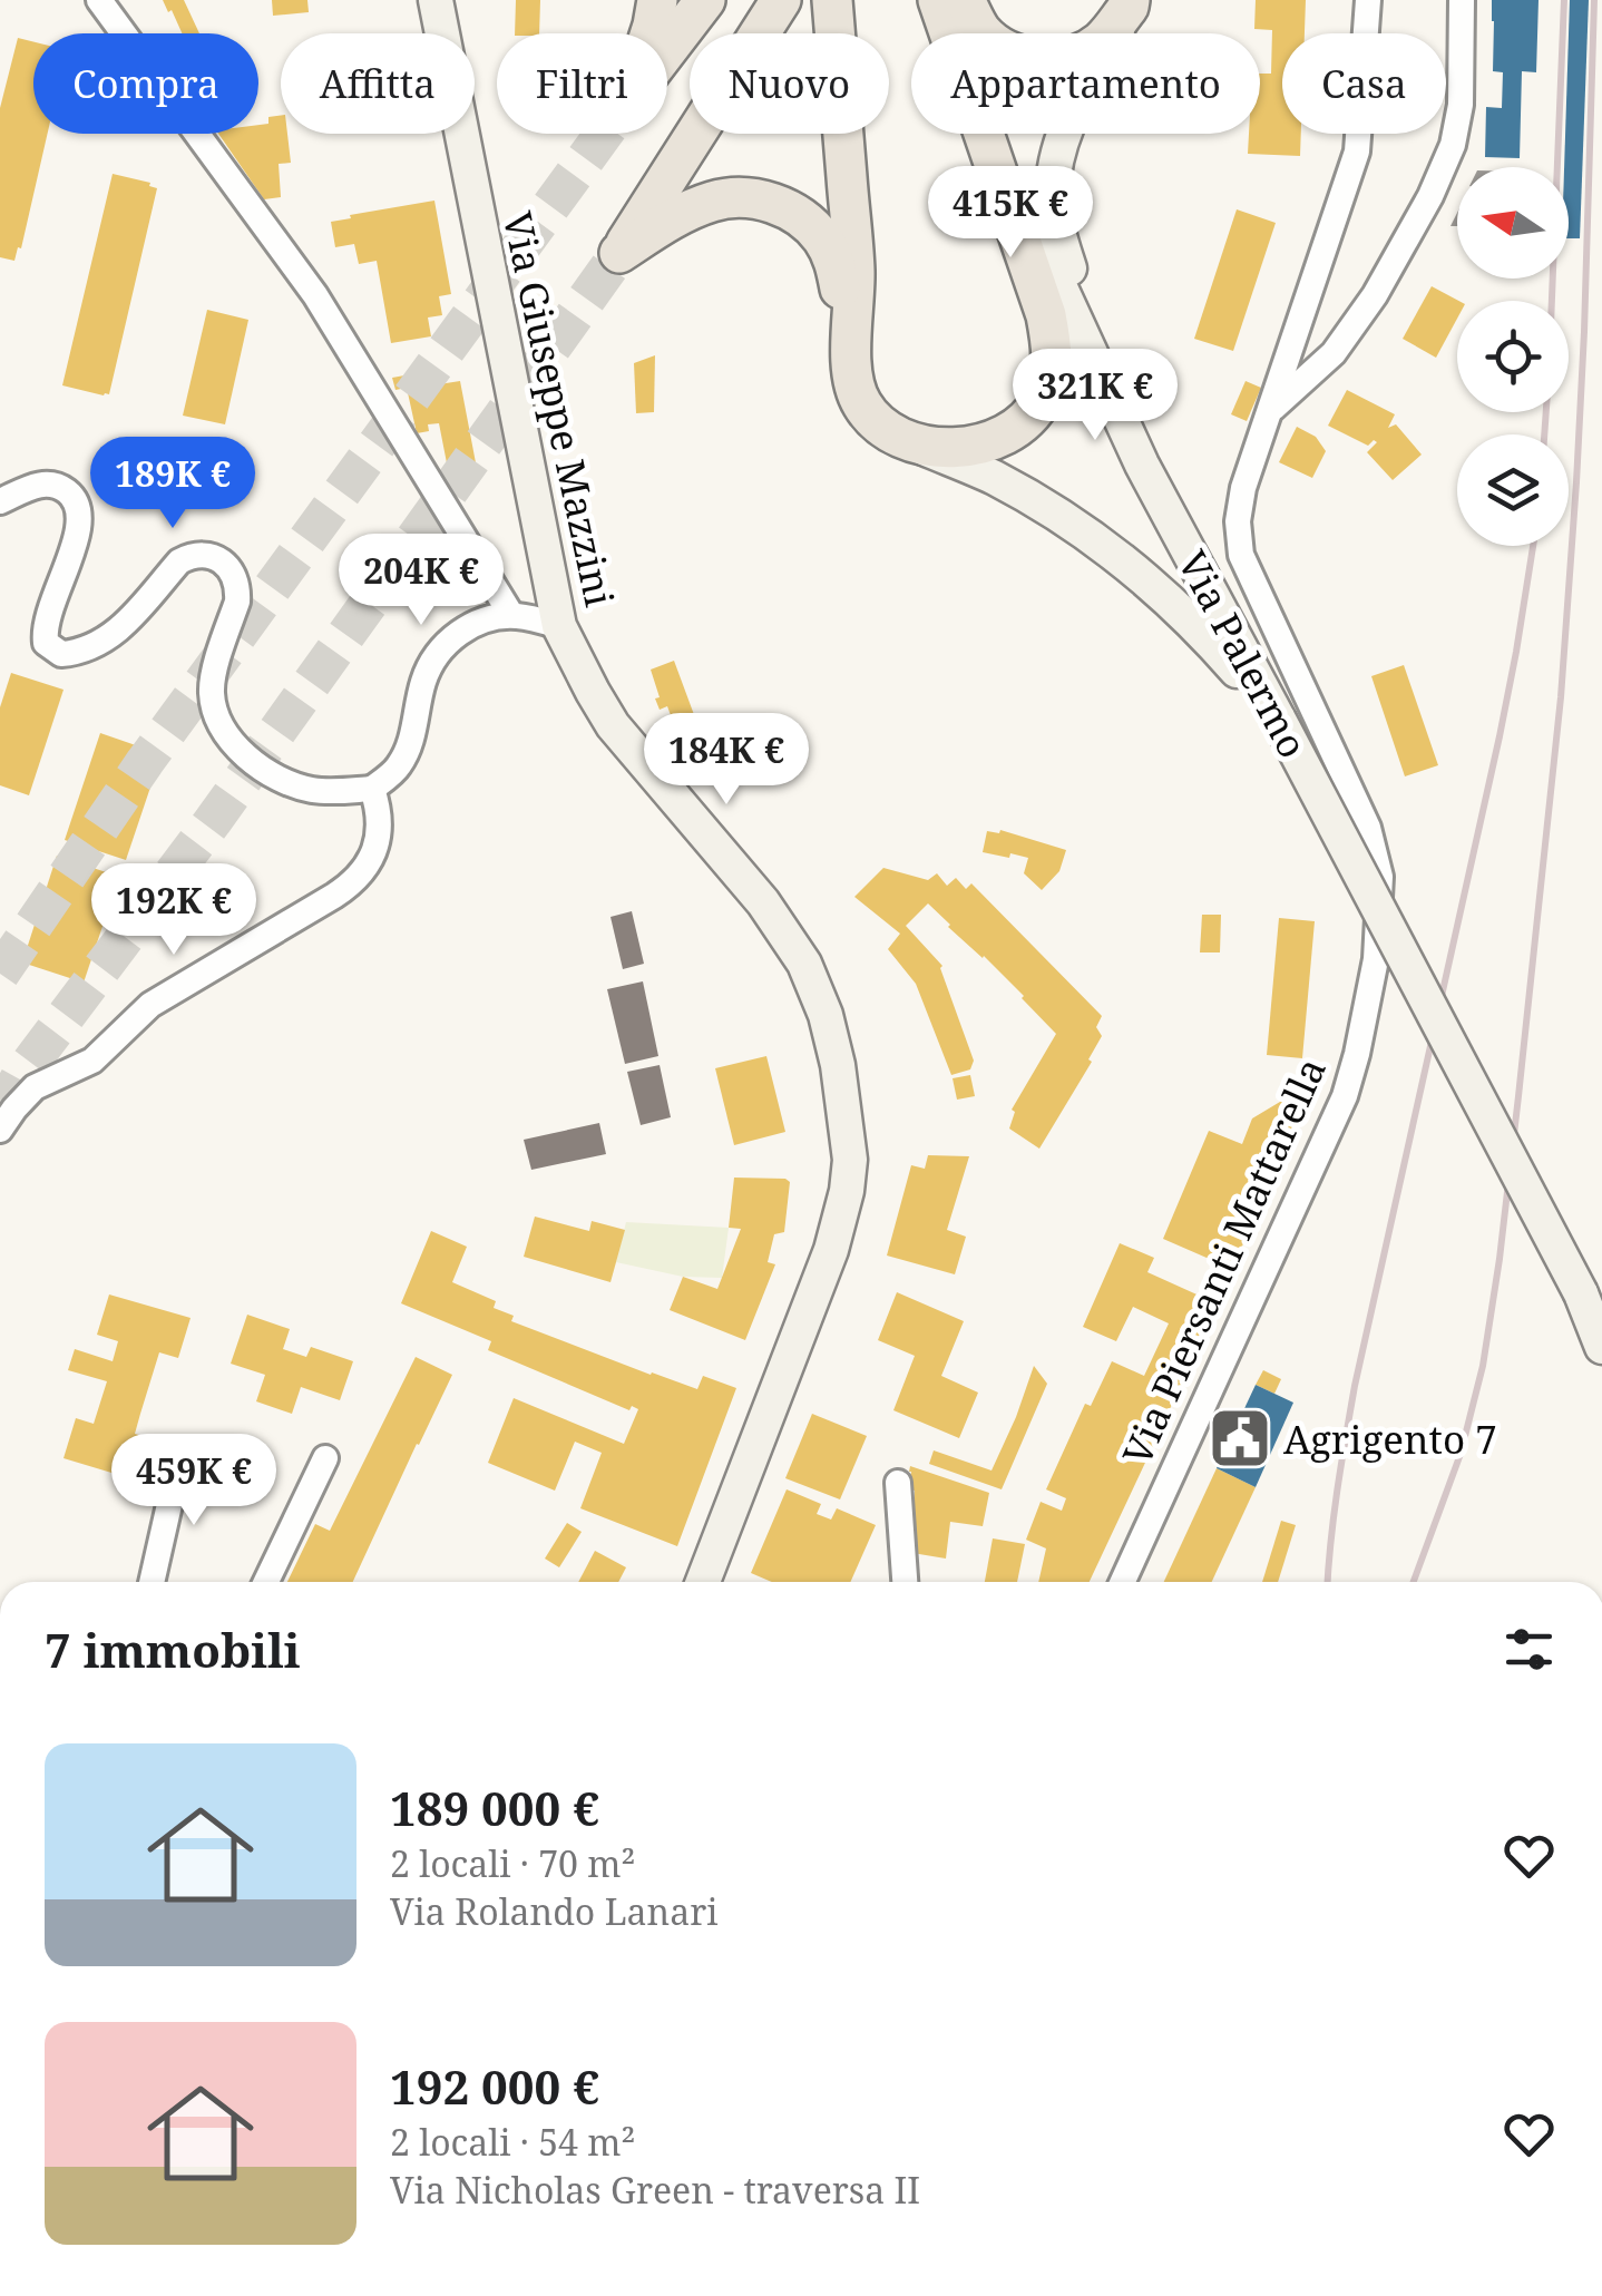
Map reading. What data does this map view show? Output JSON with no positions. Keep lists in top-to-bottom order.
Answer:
{
  "streets": {
    "main road": ["Via Giuseppe Mazzini", "Via Palermo"],
    "street": ["Via Piersanti Mattarella"]
  },
  "places": {
    "public building": ["Agrigento 7"]
  },
  "north": "left",
  "page": {
    "chip": [
      "Compra",
      "Affitta",
      "Filtri",
      "Nuovo",
      "Appartamento",
      "Casa"
    ],
    "price": [
      "415K €",
      "321K €",
      "189K €",
      "204K €",
      "184K €",
      "192K €",
      "459K €"
    ],
    "heading": "7 immobili",
    "list": [
      {
        "name": "189 000 €",
        "note": "2 locali · 70 m² · Via Rolando Lanari"
      },
      {
        "name": "192 000 €",
        "note": "2 locali · 54 m² · Via Nicholas Green - traversa II"
      }
    ]
  }
}
